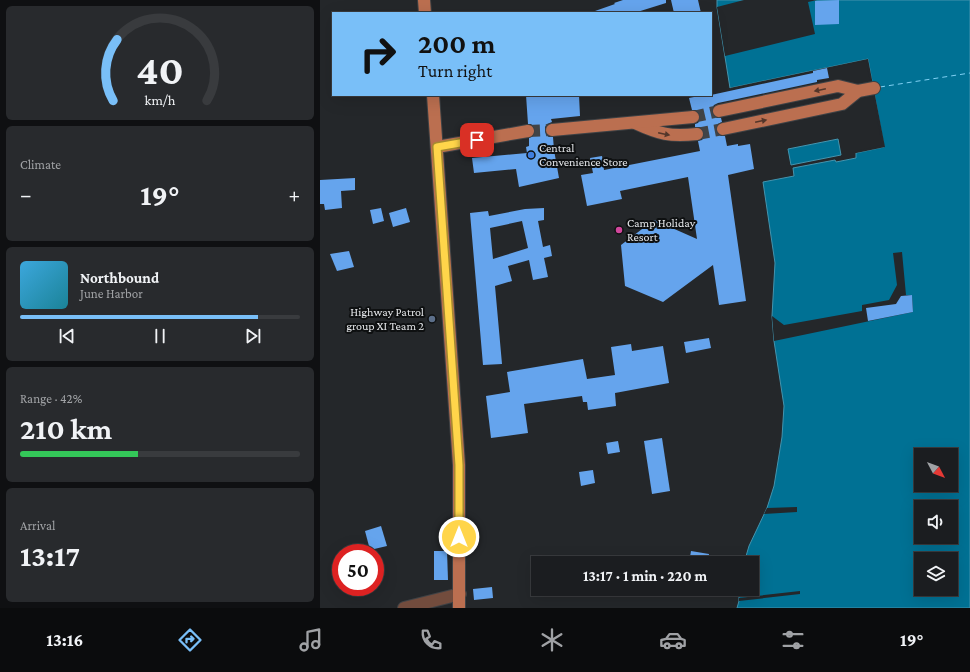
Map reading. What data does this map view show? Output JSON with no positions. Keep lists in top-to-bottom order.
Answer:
{
  "places": ["Central Convenience Store", "Camp Holiday Resort", "Highway Patrol group XI Team 2"],
  "north": "bottom right",
  "page": {
    "turn": ["200 m", "Turn right"],
    "tile": [
      "Climate",
      ["Range · 42%", "210 km"],
      ["Arrival", "13:17"]
    ],
    "heat": ["−", "19°", "+"],
    "song": ["Northbound", "June Harbor"],
    "limit": "50",
    "trip": "13:17 · 1 min · 220 m",
    "tabs": ["13:16", "19°"],
    "gauge": ["40", "km/h"]
  }
}
